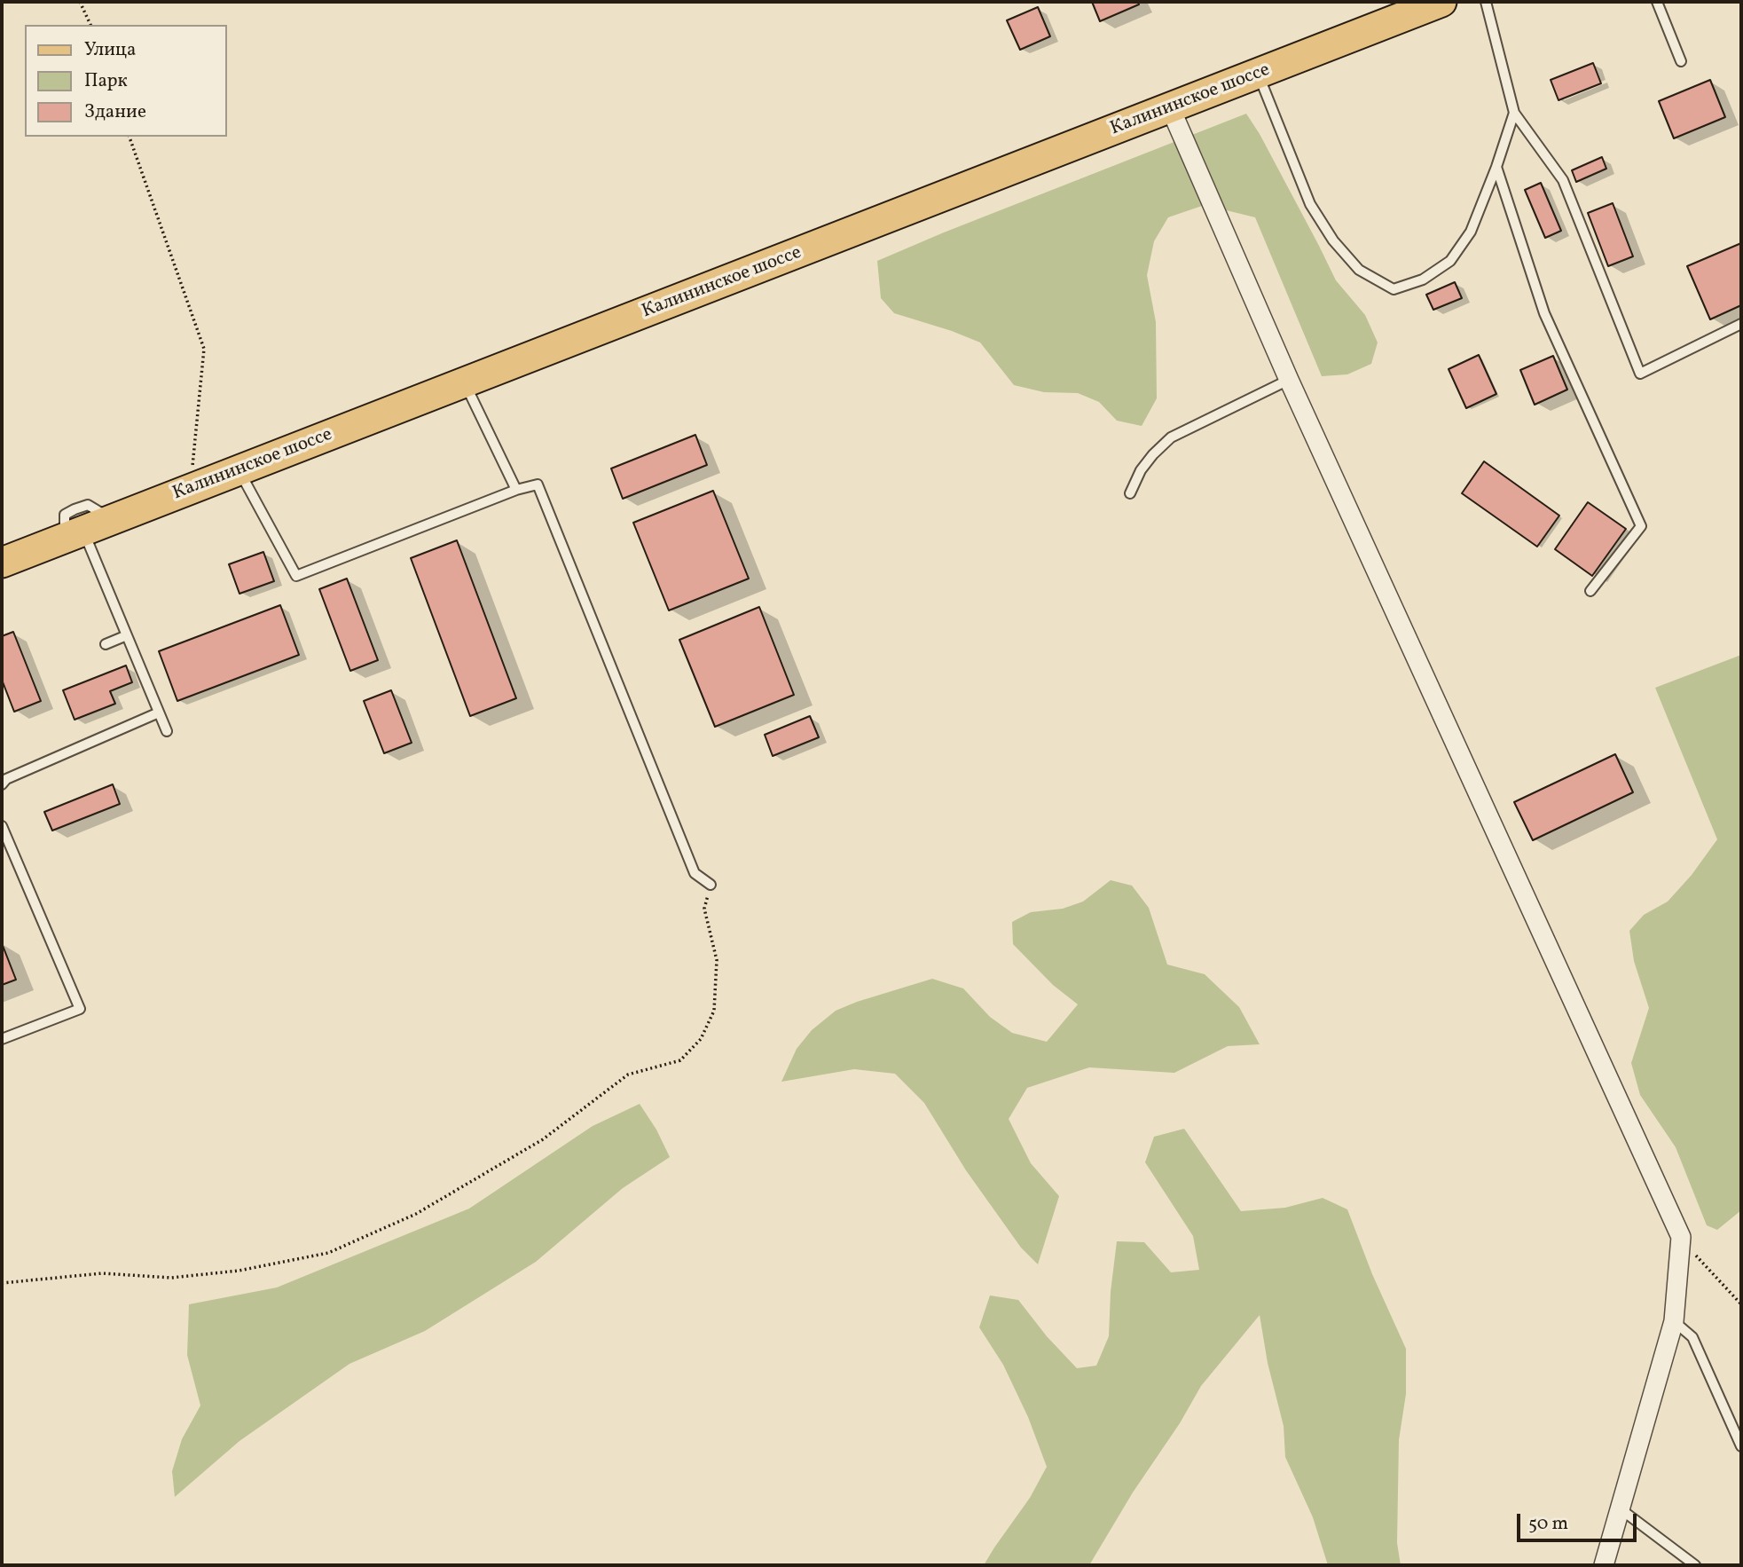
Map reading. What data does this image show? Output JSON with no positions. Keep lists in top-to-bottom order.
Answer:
{
  "streets": {
    "main road": ["Калининское шоссе"]
  },
  "legend": ["Улица", "Парк", "Здание"],
  "scale_bar": "50 m"
}
